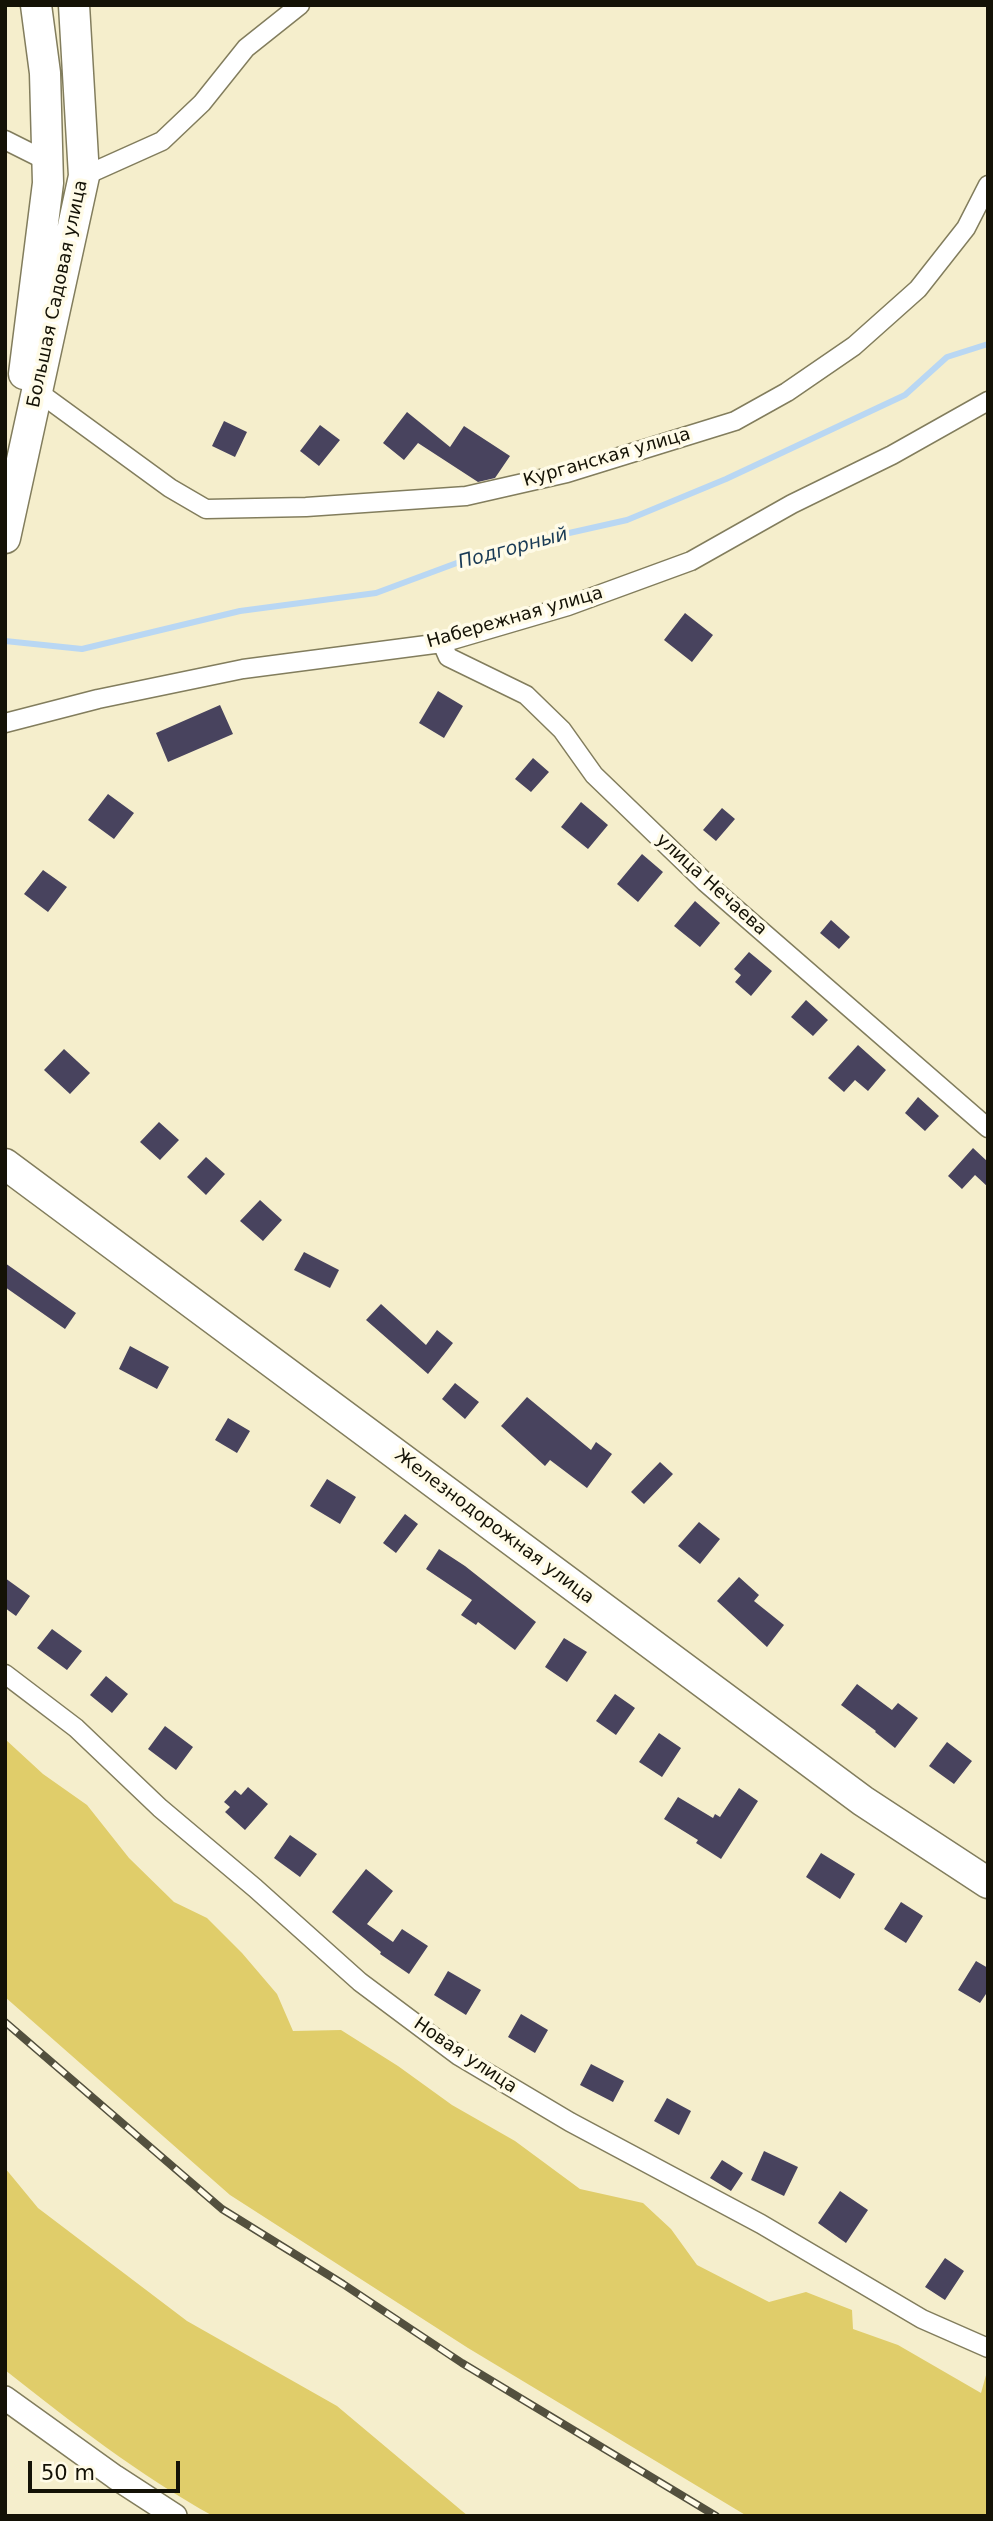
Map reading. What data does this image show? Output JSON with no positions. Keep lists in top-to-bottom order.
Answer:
{
  "streets": {
    "main road": ["Большая Садовая улица", "Железнодорожная улица"],
    "street": [
      "Курганская улица",
      "Набережная улица",
      "улица Нечаева",
      "Новая улица"
    ]
  },
  "crossings": [
    ["Большая Садовая улица", "Курганская улица"],
    ["Набережная улица", "улица Нечаева"]
  ],
  "water": ["Подгорный"],
  "scale_bar": "50 m"
}
